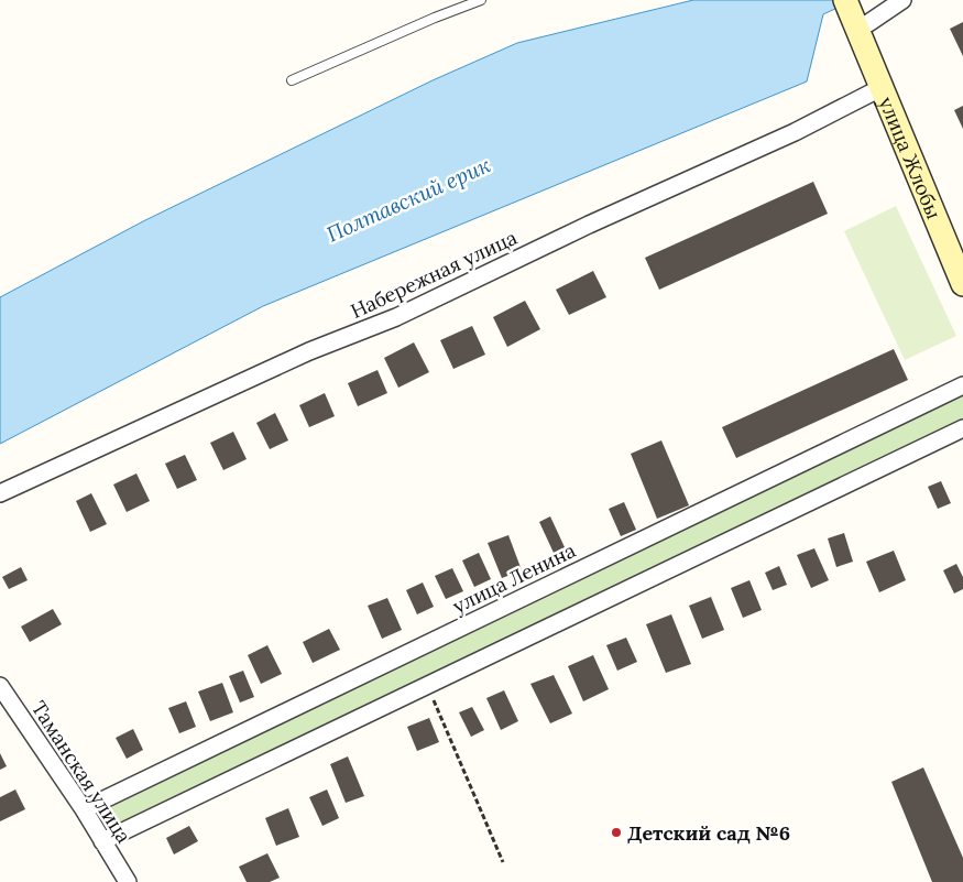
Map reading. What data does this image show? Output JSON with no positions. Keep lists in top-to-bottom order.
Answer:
{
  "streets": {
    "street": [
      "улица Жлобы",
      "Набережная улица",
      "улица Ленина",
      "Таманская улица"
    ]
  },
  "crossings": [
    ["улица Жлобы", "Набережная улица"],
    ["улица Ленина", "Таманская улица"]
  ],
  "water": ["Полтавский ерик"],
  "places": ["Детский сад №6"]
}
